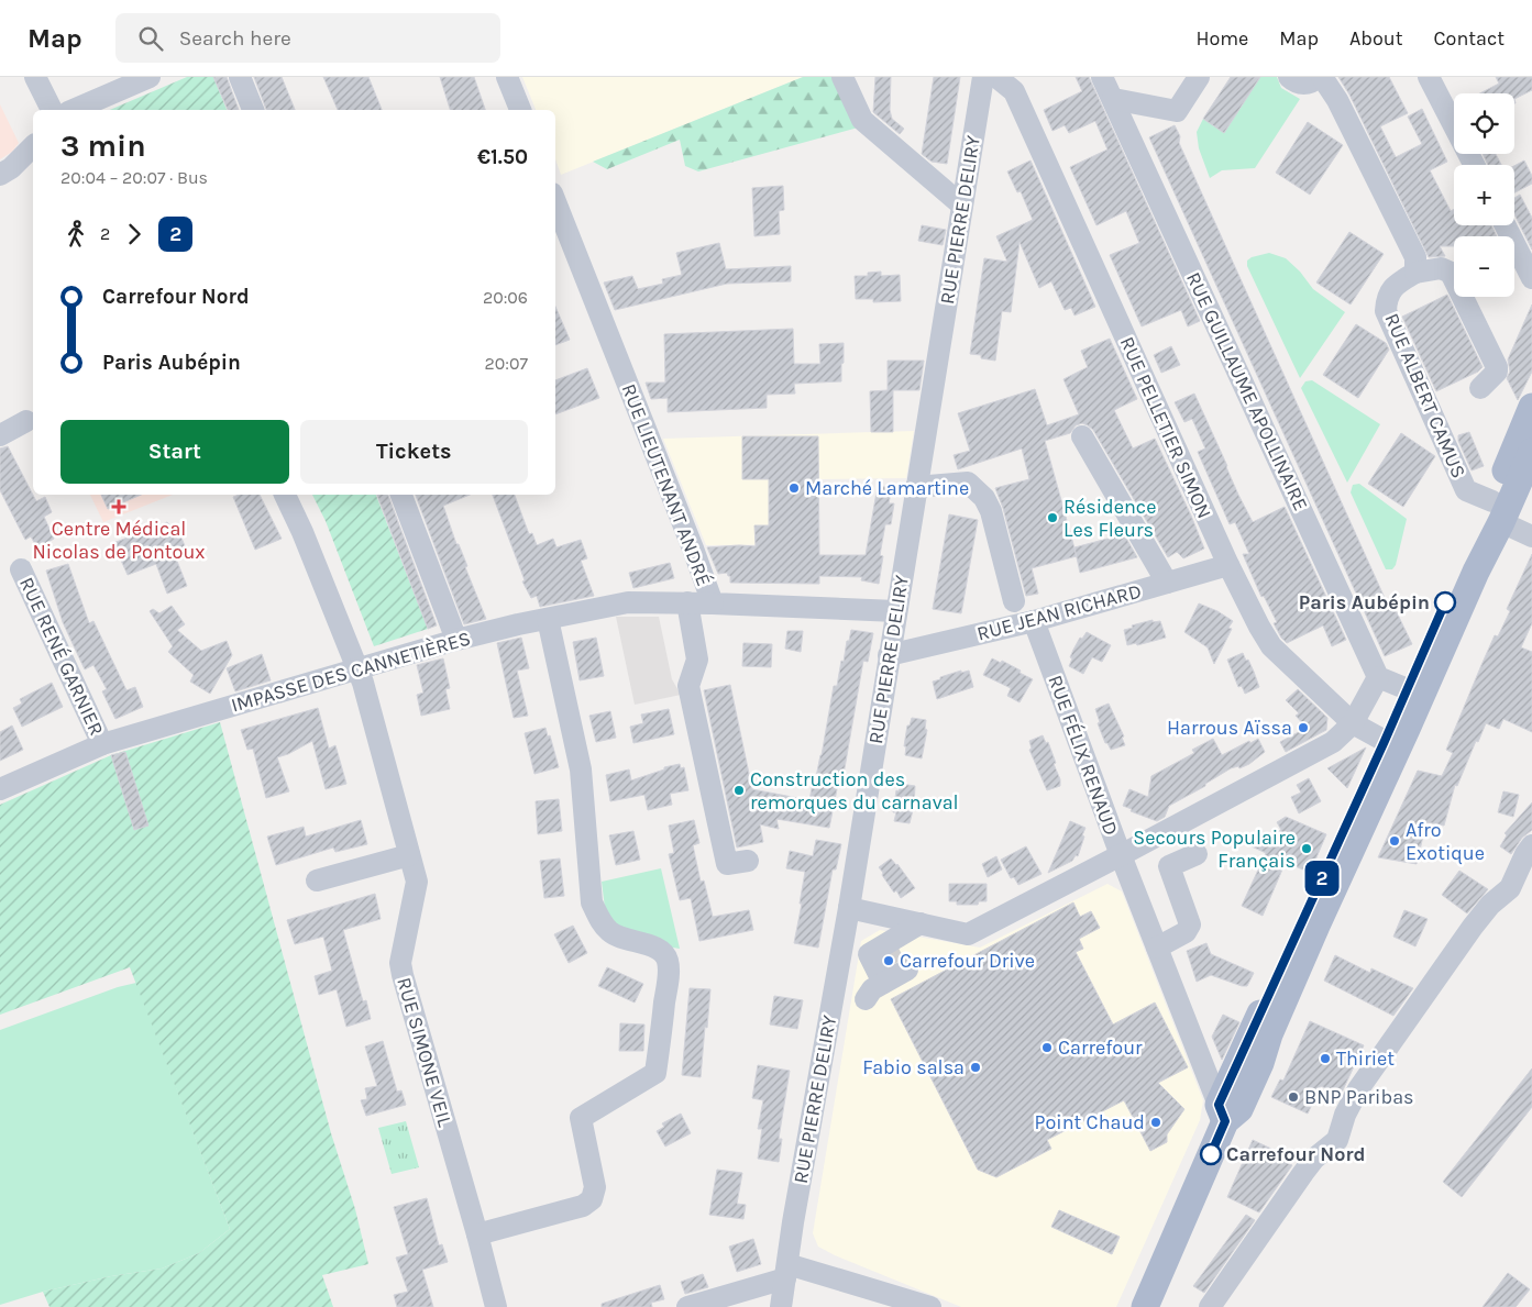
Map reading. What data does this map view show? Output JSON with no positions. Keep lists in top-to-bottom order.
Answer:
{
  "streets": {
    "street": [
      "RUE PIERRE DELIRY",
      "RUE GUILLAUME APOLLINAIRE",
      "RUE ALBERT CAMUS",
      "RUE PELLETIER SIMON",
      "RUE LIEUTENANT ANDRÉ",
      "RUE JEAN RICHARD",
      "RUE RENÉ GARNIER",
      "IMPASSE DES CANNETIÈRES",
      "RUE FÉLIX RENAUD",
      "RUE SIMONE VEIL"
    ]
  },
  "crossings": [
    ["RUE PIERRE DELIRY", "RUE LIEUTENANT ANDRÉ"],
    ["RUE PIERRE DELIRY", "RUE JEAN RICHARD"],
    ["RUE PELLETIER SIMON", "RUE JEAN RICHARD"],
    ["RUE LIEUTENANT ANDRÉ", "IMPASSE DES CANNETIÈRES"],
    ["RUE JEAN RICHARD", "RUE FÉLIX RENAUD"],
    ["RUE RENÉ GARNIER", "IMPASSE DES CANNETIÈRES"],
    ["IMPASSE DES CANNETIÈRES", "RUE SIMONE VEIL"]
  ],
  "places": {
    "other": [
      "Marché Lamartine",
      "Résidence Les Fleurs",
      "Paris Aubépin",
      "Harrous Aïssa",
      "Construction des remorques du carnaval",
      "Afro Exotique",
      "Secours Populaire Français",
      "Carrefour Drive",
      "Carrefour",
      "Thiriet",
      "Fabio salsa",
      "BNP Paribas",
      "Point Chaud",
      "Carrefour Nord"
    ],
    "health": ["Centre Médical Nicolas de Pontoux"]
  },
  "lines": ["bus line 2"],
  "page": {
    "header": "Map",
    "search": "Search here",
    "nav": [
      "Home",
      "Map",
      "About",
      "Contact"
    ],
    "on_map": "2",
    "map_buttons": ["+", "−"],
    "heading": ["3 min", "20:04 – 20:07 · Bus", "€1.50"],
    "legs": ["2", "2"],
    "list": [
      {
        "name": "Carrefour Nord",
        "value": "20:06"
      },
      {
        "name": "Paris Aubépin",
        "value": "20:07"
      }
    ],
    "buttons": ["Start", "Tickets"]
  }
}
